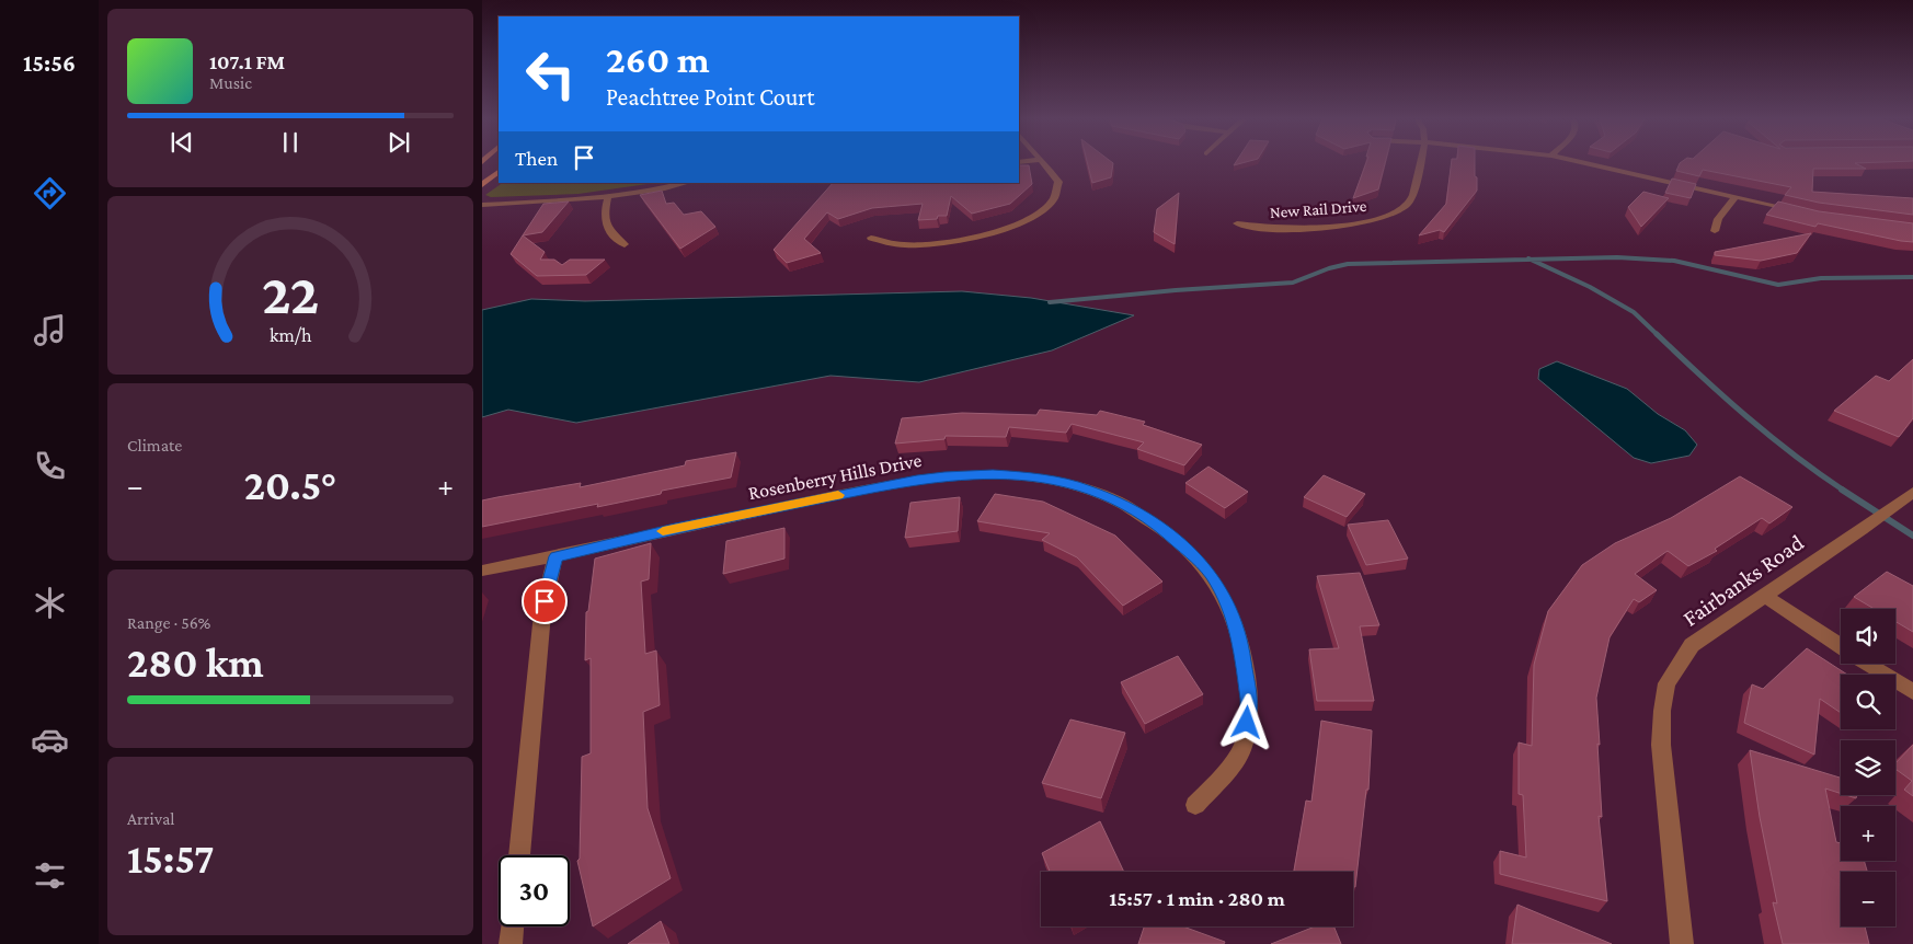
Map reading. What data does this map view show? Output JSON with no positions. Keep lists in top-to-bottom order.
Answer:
{
  "streets": {
    "street": ["New Rail Drive", "Rosenberry Hills Drive", "Fairbanks Road"]
  },
  "page": {
    "tabs": "15:56",
    "turn": ["260 m", "Peachtree Point Court"],
    "song": ["107.1 FM", "Music"],
    "then": "Then",
    "tile": [
      "Climate",
      ["Range · 56%", "280 km"],
      ["Arrival", "15:57"]
    ],
    "heat": ["−", "20.5°", "+"],
    "map_buttons": ["+", "−"],
    "limit": "30",
    "trip": "15:57 · 1 min · 280 m",
    "gauge": ["22", "km/h"]
  }
}
